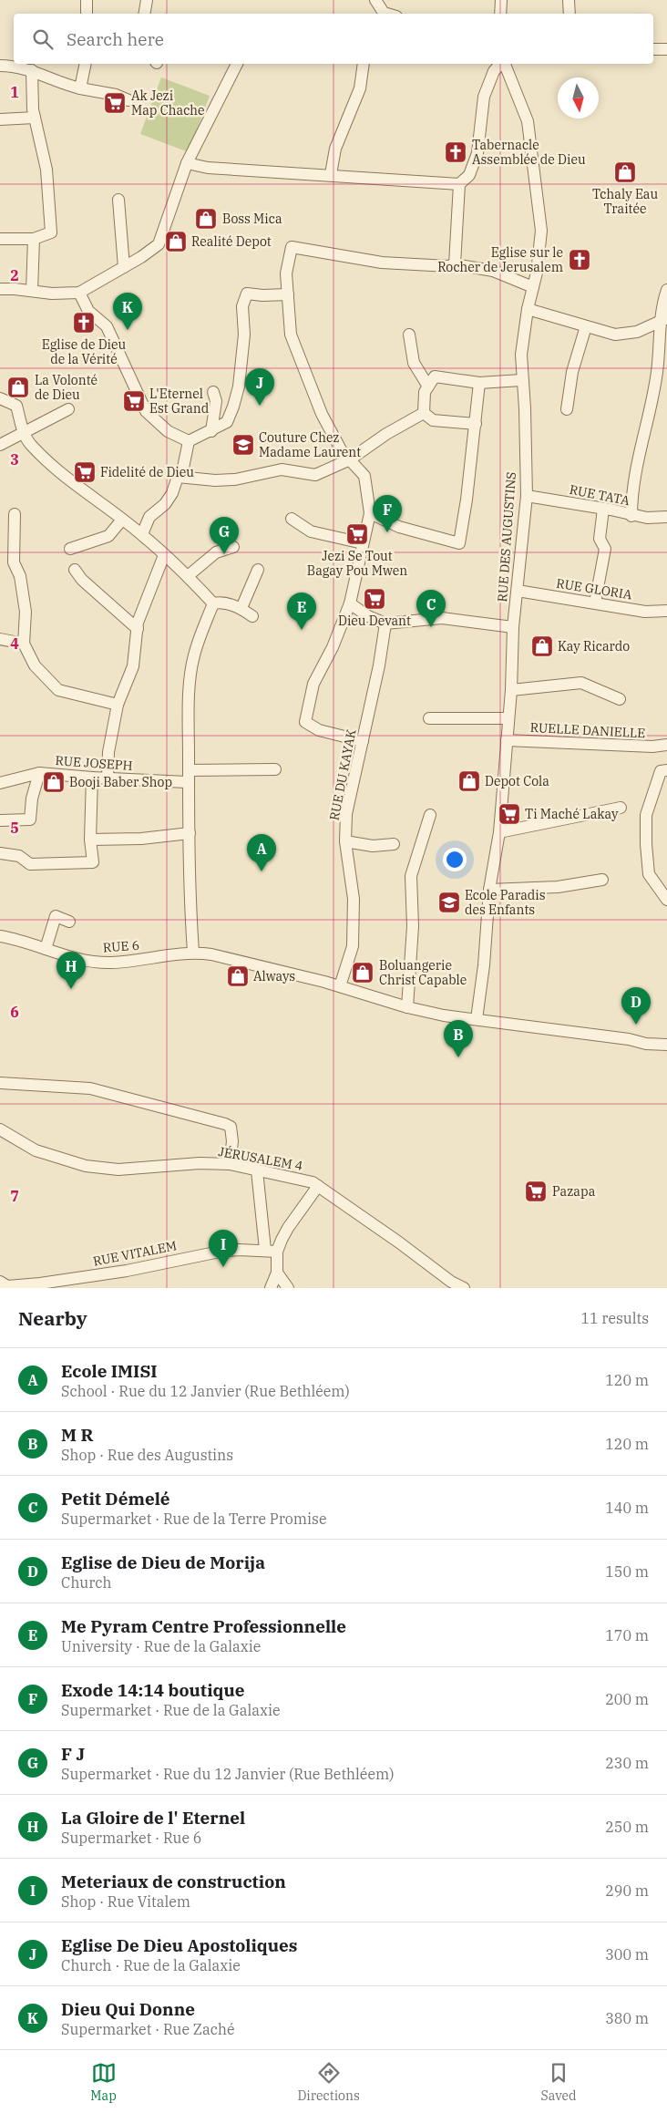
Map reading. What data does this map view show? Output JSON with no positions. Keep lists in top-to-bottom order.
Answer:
{
  "streets": {
    "street": [
      "RUE TATA",
      "RUE DES AUGUSTINS",
      "RUE GLORIA",
      "RUELLE DANIELLE",
      "RUE JOSEPH",
      "RUE DU KAYAK",
      "RUE 6",
      "JÉRUSALEM 4",
      "RUE VITALEM"
    ]
  },
  "crossings": [
    ["RUE TATA", "RUE DES AUGUSTINS"],
    ["RUE DES AUGUSTINS", "RUE GLORIA"],
    ["RUE DES AUGUSTINS", "RUELLE DANIELLE"],
    ["RUE DES AUGUSTINS", "RUE 6"],
    ["RUE DU KAYAK", "RUE 6"]
  ],
  "places": {
    "supermarket": [
      "Ak Jezi Map Chache",
      "L'Eternel Est Grand",
      "Fidelité de Dieu",
      "Jezi Se Tout Bagay Pou Mwen",
      "Dieu Devant",
      "Ti Maché Lakay",
      "Pazapa"
    ],
    "church": ["Tabernacle Assemblée de Dieu", "Eglise sur le Rocher de Jerusalem", "Eglise de Dieu de la Vérité"],
    "shop": [
      "Tchaly Eau Traitée",
      "Boss Mica",
      "Realité Depot",
      "La Volonté de Dieu",
      "Kay Ricardo",
      "Depot Cola",
      "Booji Baber Shop",
      "Boluangerie Christ Capable",
      "Always"
    ],
    "school or university": ["Couture Chez Madame Laurent", "Ecole Paradis des Enfants"]
  },
  "north": "bottom",
  "page": {
    "search": "Search here",
    "pins": [
      "K",
      "J",
      "F",
      "G",
      "C",
      "E",
      "A",
      "H",
      "D",
      "B",
      "I"
    ],
    "heading": ["Nearby", "11 results"],
    "list": [
      {
        "mark": "A",
        "name": "Ecole IMISI",
        "note": "School · Rue du 12 Janvier (Rue Bethléem)",
        "value": "120 m"
      },
      {
        "mark": "B",
        "name": "M R",
        "note": "Shop · Rue des Augustins",
        "value": "120 m"
      },
      {
        "mark": "C",
        "name": "Petit Démelé",
        "note": "Supermarket · Rue de la Terre Promise",
        "value": "140 m"
      },
      {
        "mark": "D",
        "name": "Eglise de Dieu de Morija",
        "note": "Church",
        "value": "150 m"
      },
      {
        "mark": "E",
        "name": "Me Pyram Centre Professionnelle",
        "note": "University · Rue de la Galaxie",
        "value": "170 m"
      },
      {
        "mark": "F",
        "name": "Exode 14:14 boutique",
        "note": "Supermarket · Rue de la Galaxie",
        "value": "200 m"
      },
      {
        "mark": "G",
        "name": "F J",
        "note": "Supermarket · Rue du 12 Janvier (Rue Bethléem)",
        "value": "230 m"
      },
      {
        "mark": "H",
        "name": "La Gloire de l' Eternel",
        "note": "Supermarket · Rue 6",
        "value": "250 m"
      },
      {
        "mark": "I",
        "name": "Meteriaux de construction",
        "note": "Shop · Rue Vitalem",
        "value": "290 m"
      },
      {
        "mark": "J",
        "name": "Eglise De Dieu Apostoliques",
        "note": "Church · Rue de la Galaxie",
        "value": "300 m"
      },
      {
        "mark": "K",
        "name": "Dieu Qui Donne",
        "note": "Supermarket · Rue Zaché",
        "value": "380 m"
      }
    ],
    "nav": ["Map", "Directions", "Saved"]
  },
  "grid": {
    "rows": [
      "1",
      "2",
      "3",
      "4",
      "5",
      "6",
      "7"
    ]
  }
}
